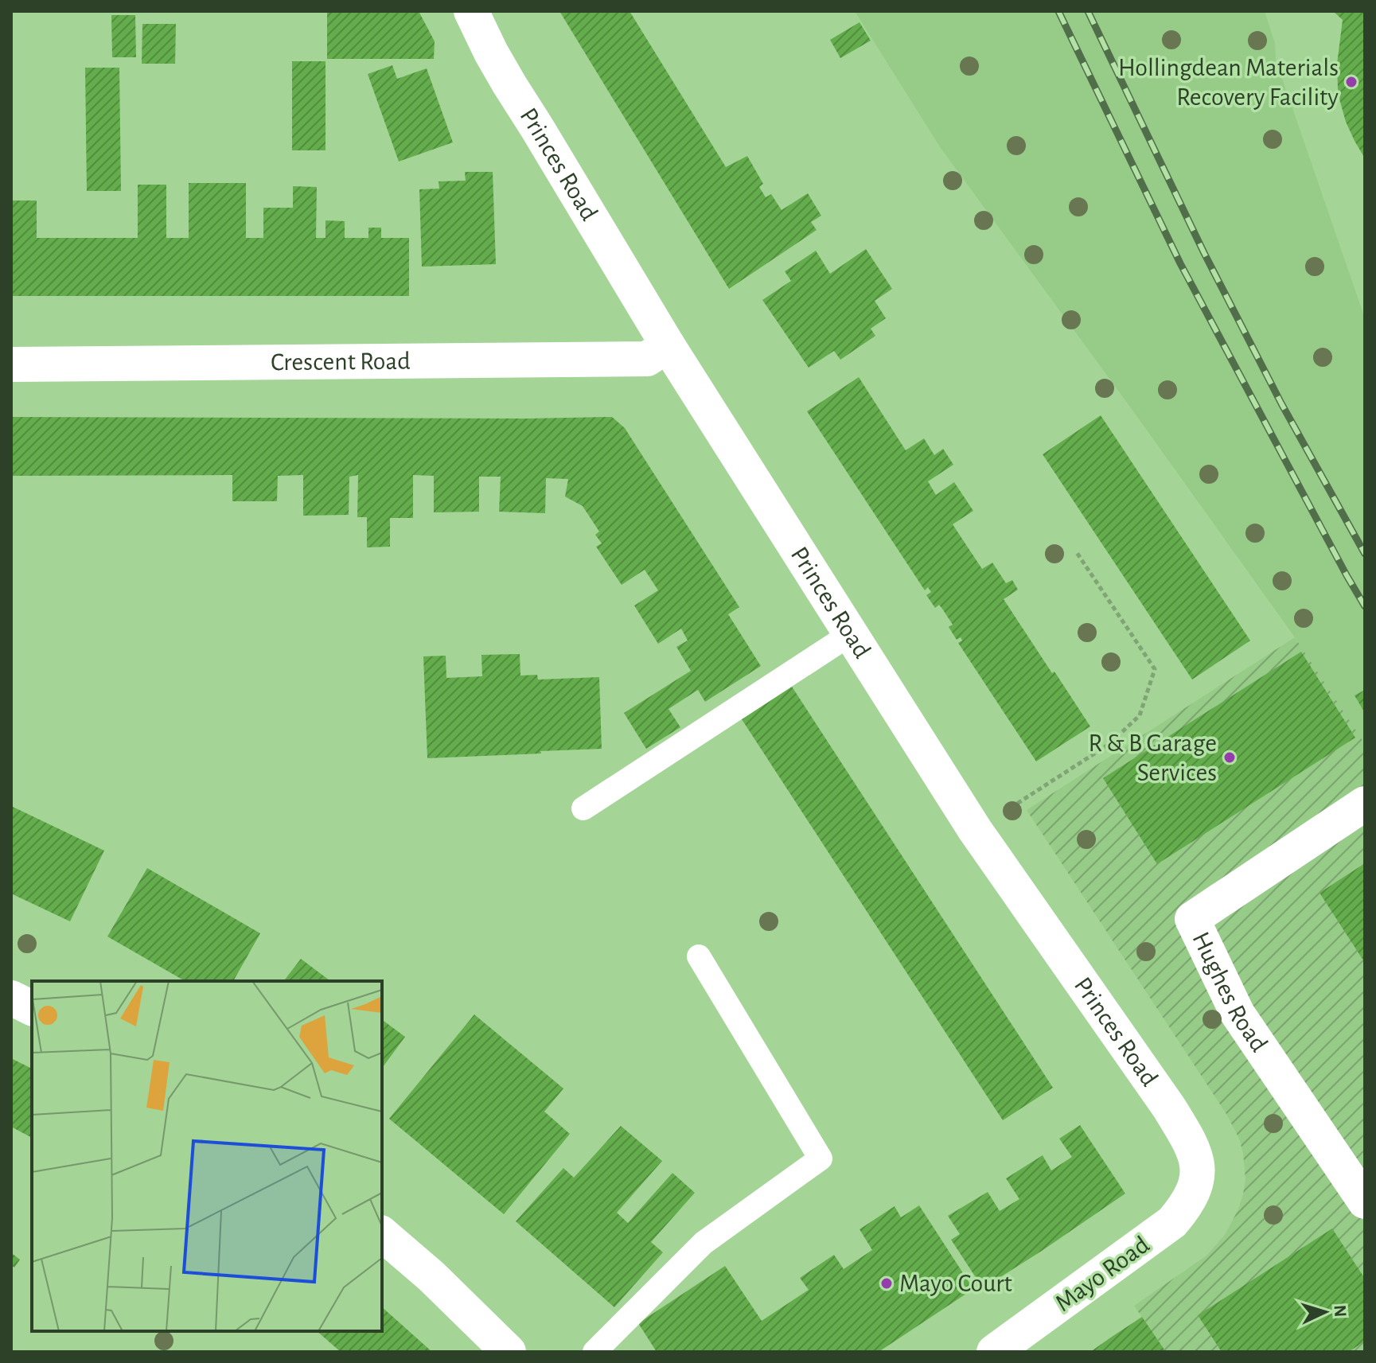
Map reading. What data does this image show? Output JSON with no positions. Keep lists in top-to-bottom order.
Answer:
{
  "streets": {
    "street": [
      "Princes Road",
      "Crescent Road",
      "Hughes Road",
      "Mayo Road"
    ]
  },
  "crossings": [
    ["Princes Road", "Crescent Road"],
    ["Princes Road", "Mayo Road"]
  ],
  "places": ["Hollingdean Materials Recovery Facility", "R & B Garage Services", "Mayo Court"],
  "north": "right"
}
